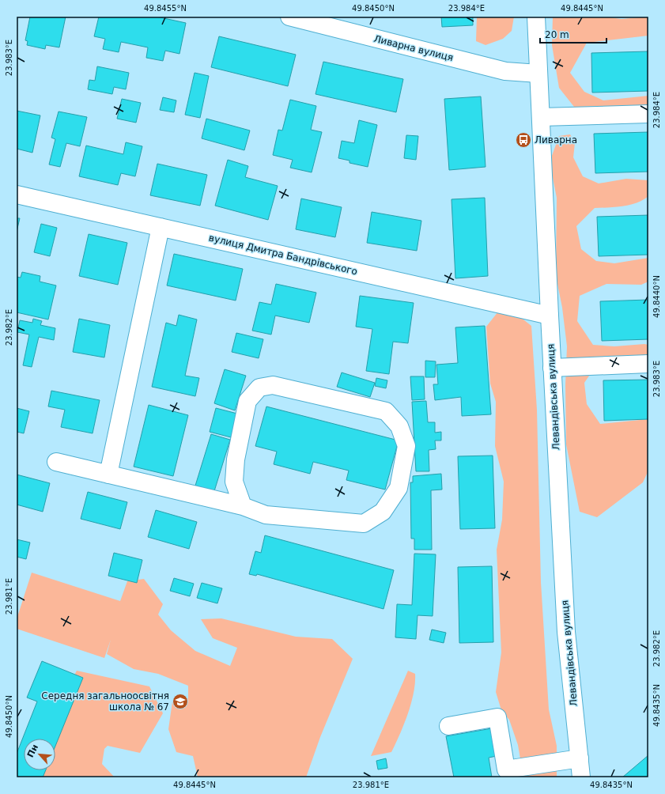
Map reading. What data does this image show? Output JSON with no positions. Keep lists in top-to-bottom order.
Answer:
{
  "streets": {
    "street": ["Ливарна вулиця", "вулиця Дмитра Бандрівського", "Левандівська вулиця"]
  },
  "crossings": [
    ["Ливарна вулиця", "Левандівська вулиця"],
    ["вулиця Дмитра Бандрівського", "Левандівська вулиця"]
  ],
  "places": {
    "bus stop": ["Ливарна"],
    "school or university": ["Середня загальноосвітня школа № 67"]
  },
  "scale_bar": "20 m",
  "north": "top left",
  "coordinates": [
    "49.8455°N",
    "49.8450°N",
    "23.984°E",
    "49.8445°N",
    "23.983°E",
    "49.8440°N",
    "23.982°E",
    "23.981°E",
    "49.8435°N"
  ]
}
